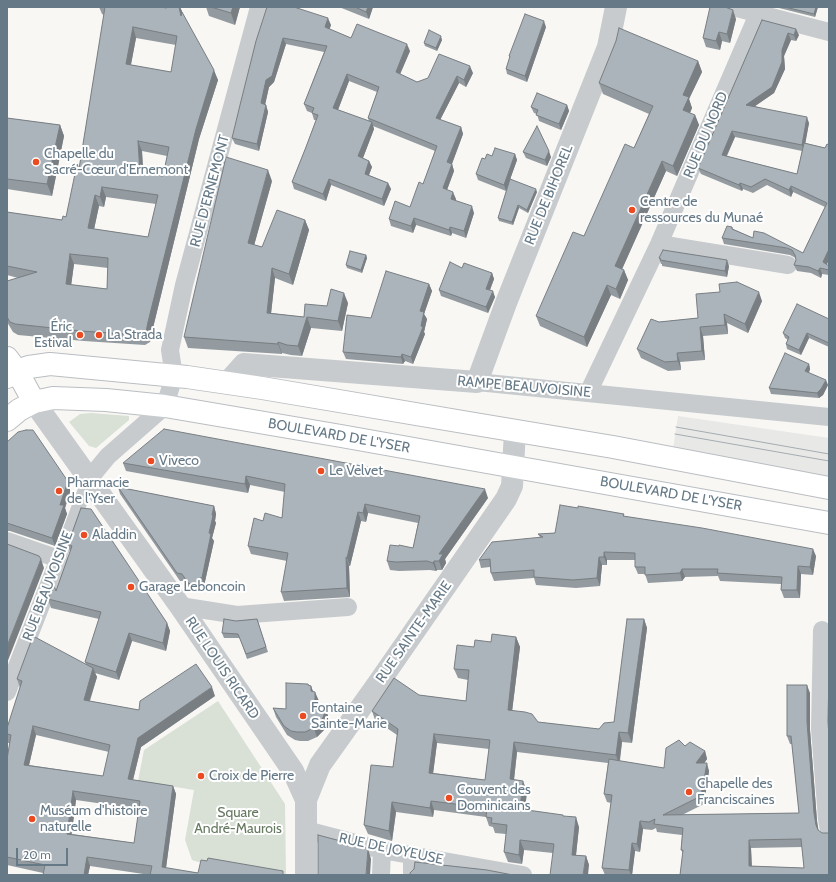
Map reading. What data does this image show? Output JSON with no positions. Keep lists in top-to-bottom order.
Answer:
{
  "streets": {
    "main road": ["BOULEVARD DE L'YSER"],
    "street": [
      "RUE DU NORD",
      "RUE D'ERNEMONT",
      "RUE DE BIHOREL",
      "RAMPE BEAUVOISINE",
      "RUE BEAUVOISINE",
      "RUE SAINTE-MARIE",
      "RUE LOUIS RICARD",
      "RUE DE JOYEUSE"
    ]
  },
  "crossings": [
    ["RUE DU NORD", "RAMPE BEAUVOISINE"],
    ["RUE DE BIHOREL", "RAMPE BEAUVOISINE"],
    ["BOULEVARD DE L'YSER", "RUE SAINTE-MARIE"],
    ["BOULEVARD DE L'YSER", "RUE LOUIS RICARD"],
    ["RUE BEAUVOISINE", "RUE LOUIS RICARD"],
    ["RUE SAINTE-MARIE", "RUE LOUIS RICARD"],
    ["RUE LOUIS RICARD", "RUE DE JOYEUSE"]
  ],
  "parks": ["Square André-Maurois"],
  "places": [
    "Chapelle du Sacré-Cœur d'Ernemont",
    "Centre de ressources du Munaé",
    "Éric Estival",
    "La Strada",
    "Viveco",
    "Le Velvet",
    "Pharmacie de l'Yser",
    "Aladdin",
    "Garage Leboncoin",
    "Fontaine Sainte-Marie",
    "Croix de Pierre",
    "Chapelle des Franciscaines",
    "Couvent des Dominicains",
    "Muséum d'histoire naturelle"
  ],
  "scale_bar": "20 m"
}
